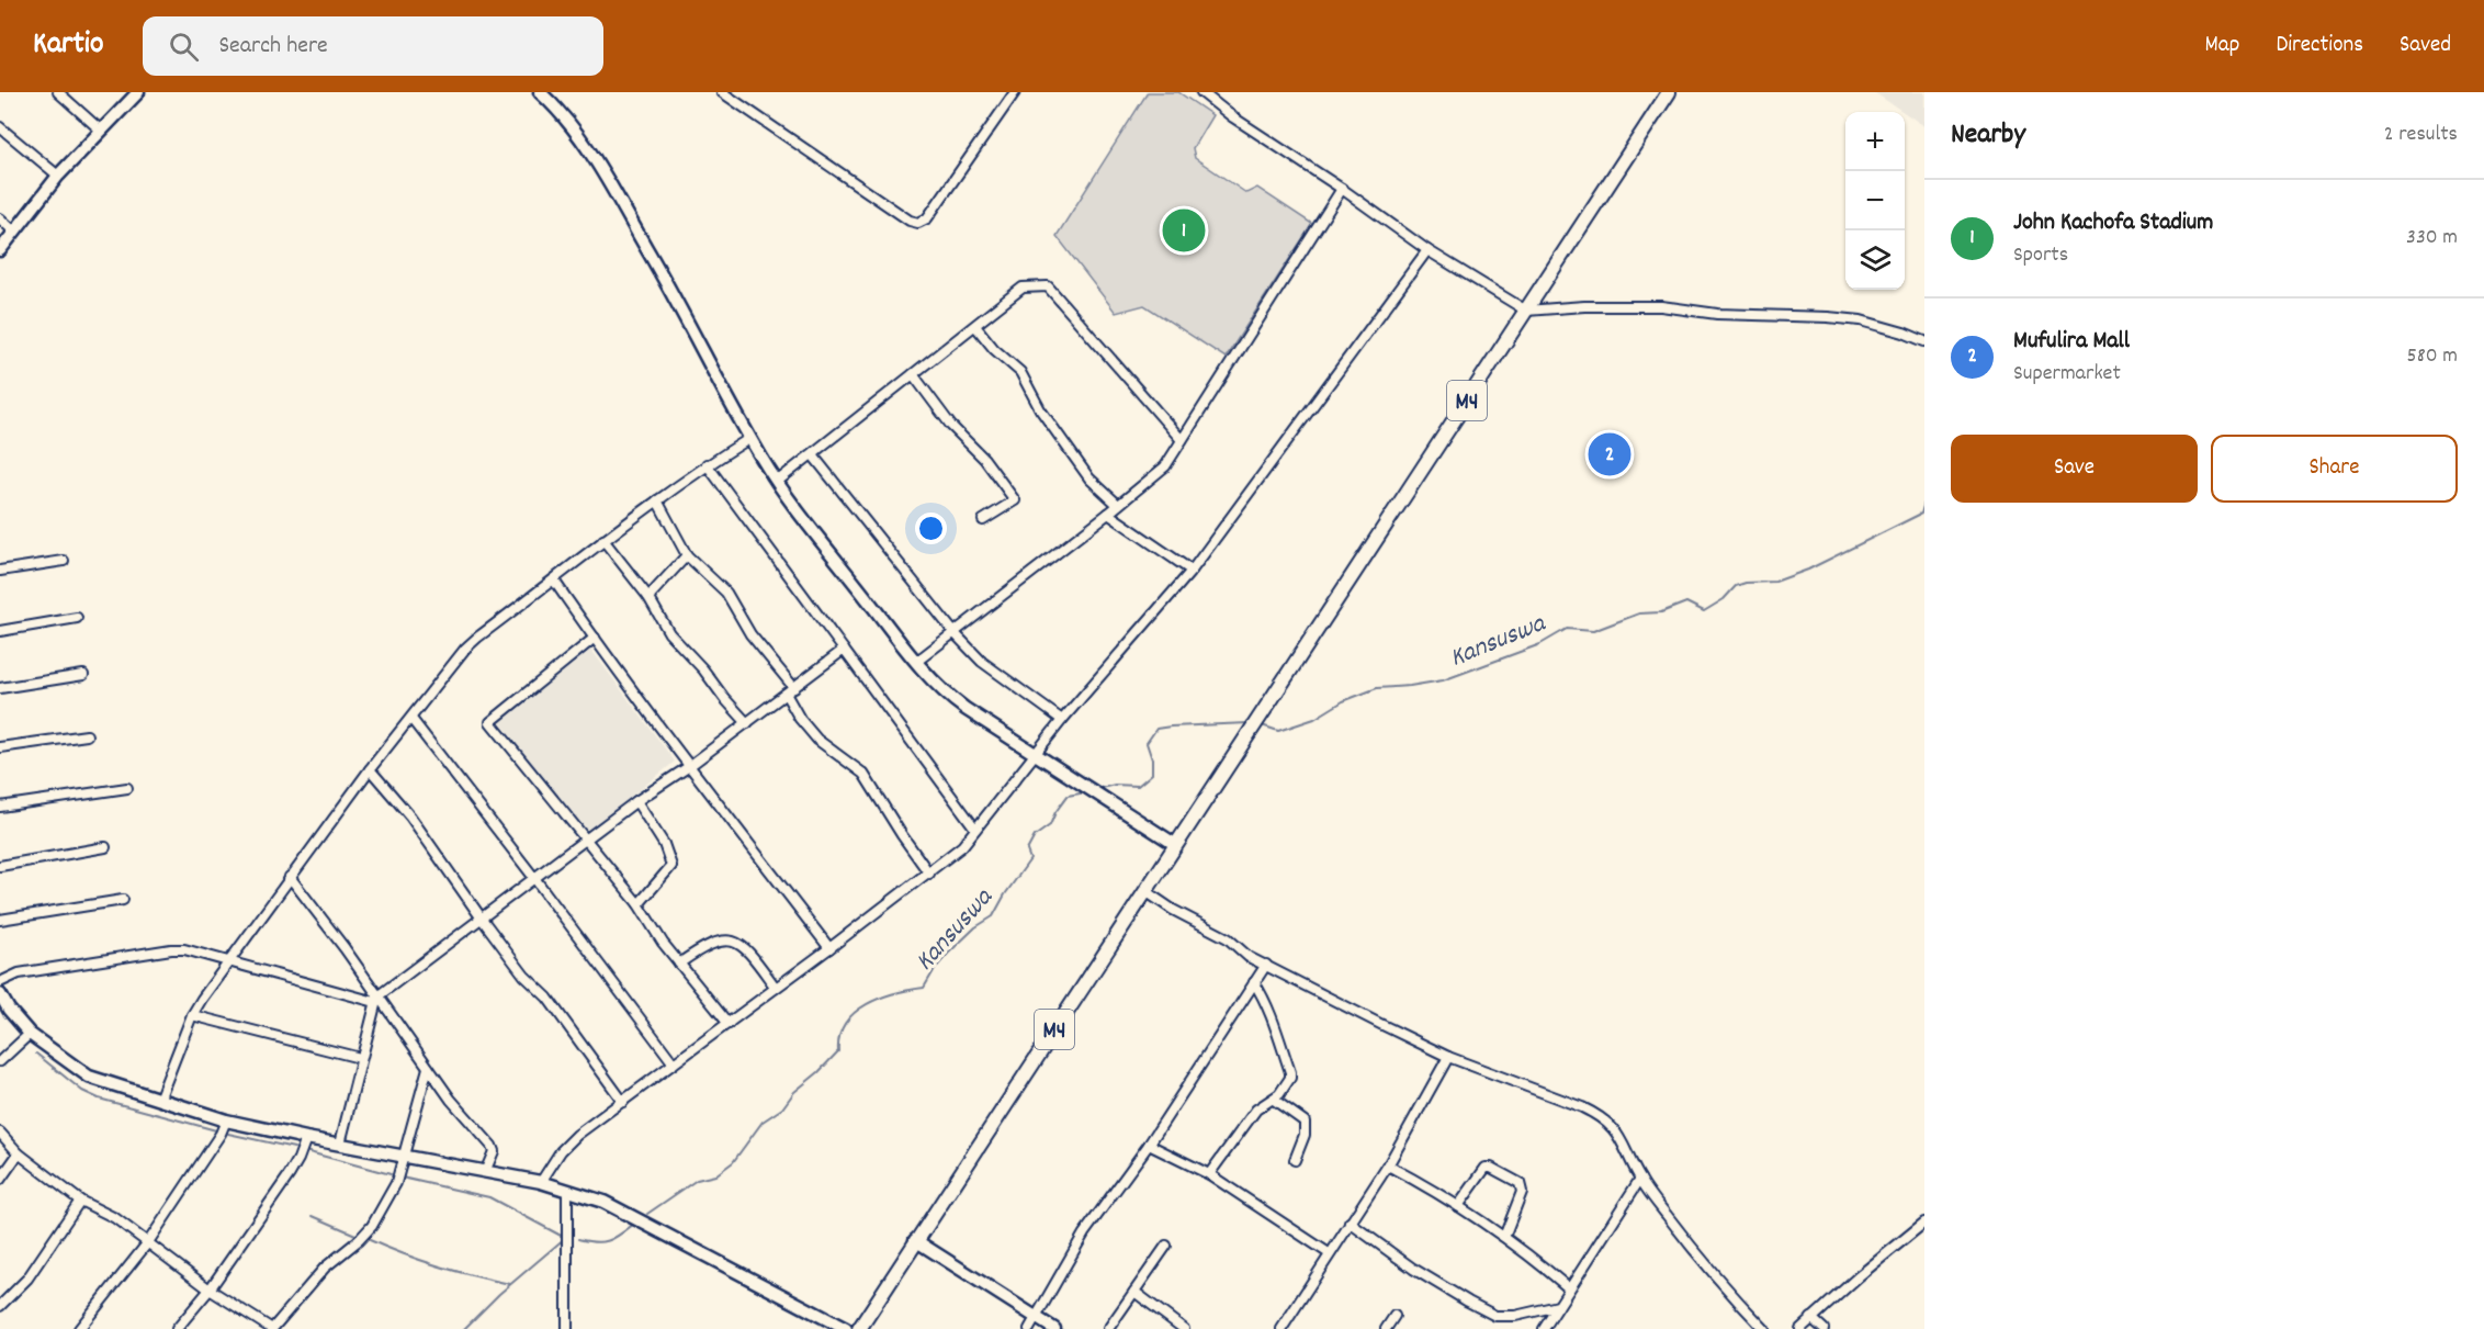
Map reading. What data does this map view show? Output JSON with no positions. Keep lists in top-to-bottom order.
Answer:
{
  "streets": {
    "main road": ["M4"]
  },
  "water": ["Kansuswa"],
  "page": {
    "header": "Kartio",
    "search": "Search here",
    "nav": ["Map", "Directions", "Saved"],
    "heading": ["Nearby", "2 results"],
    "map_buttons": ["+", "−"],
    "list": [
      {
        "mark": "1",
        "name": "John Kachofa Stadium",
        "note": "Sports",
        "value": "330 m"
      },
      {
        "mark": "2",
        "name": "Mufulira Mall",
        "note": "Supermarket",
        "value": "580 m"
      }
    ],
    "pins": ["1", "2"],
    "buttons": ["Save", "Share"]
  }
}
